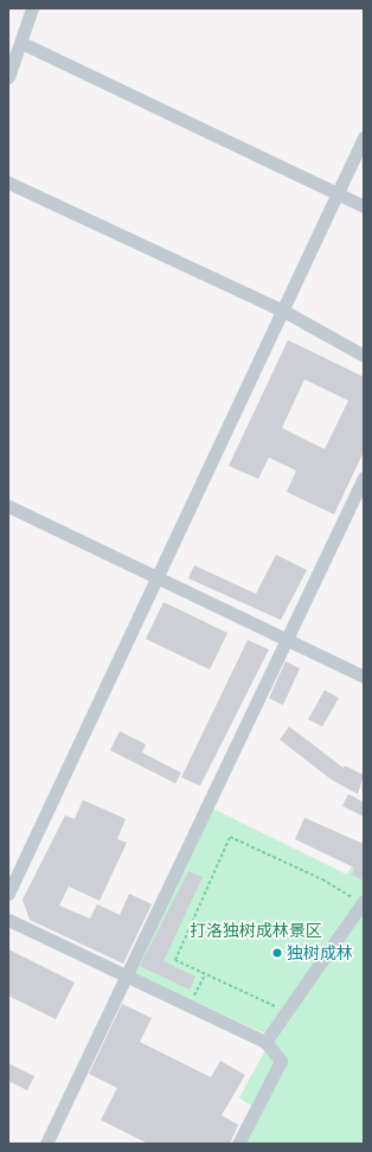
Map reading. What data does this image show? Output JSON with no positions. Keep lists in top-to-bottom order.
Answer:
{
  "parks": ["打洛独树成林景区"],
  "places": ["独树成林"]
}
